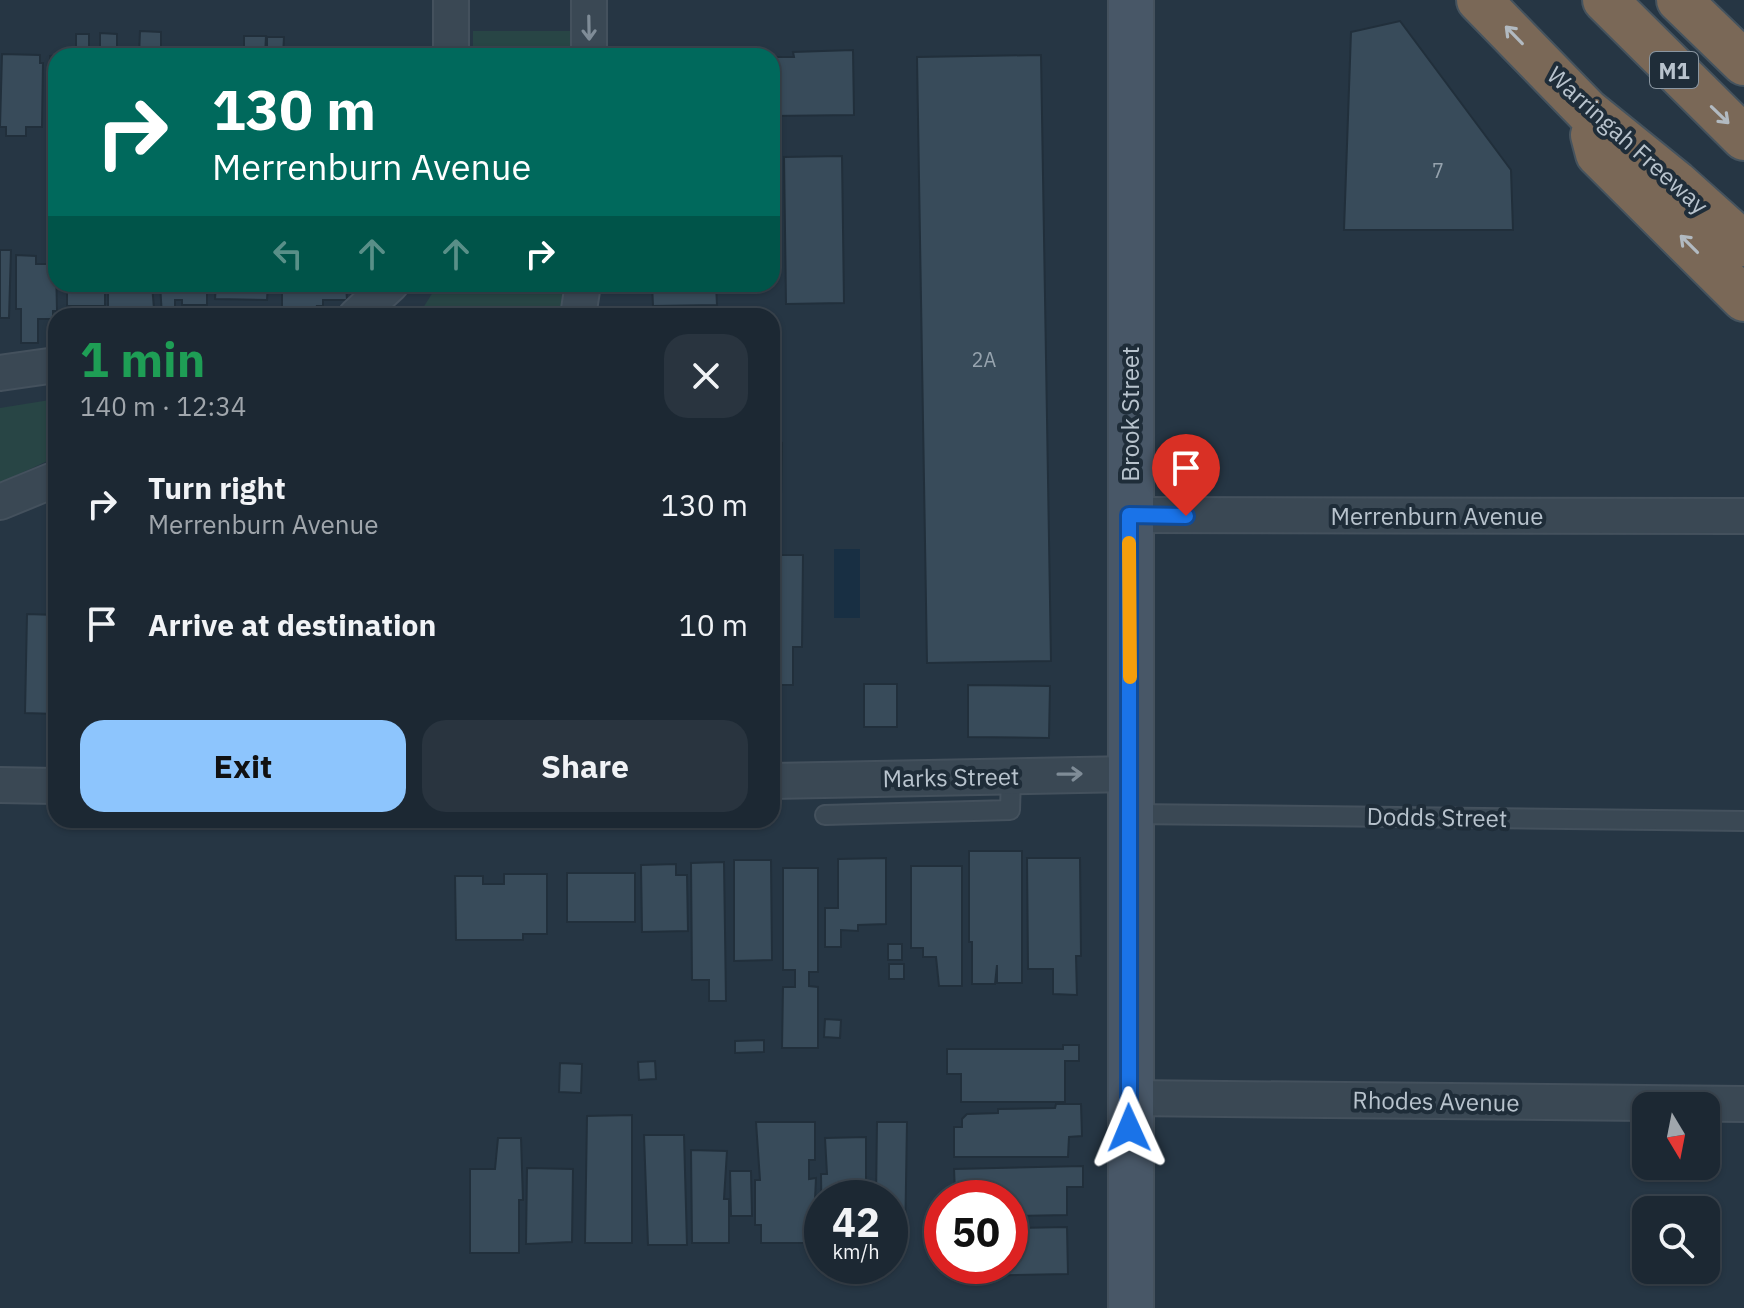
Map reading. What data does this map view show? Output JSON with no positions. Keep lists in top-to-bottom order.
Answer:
{
  "streets": {
    "highway": ["M1", "Warringah Freeway"],
    "main road": ["Brook Street"],
    "street": ["Merrenburn Avenue", "Marks Street", "Rhodes Avenue"],
    "lane": ["Dodds Street"]
  },
  "crossings": [
    ["Brook Street", "Merrenburn Avenue"],
    ["Brook Street", "Marks Street"],
    ["Brook Street", "Dodds Street"],
    ["Brook Street", "Rhodes Avenue"],
    ["Marks Street", "Dodds Street"]
  ],
  "house_numbers": ["7", "2A"],
  "north": "bottom",
  "page": {
    "turn": ["130 m", "Merrenburn Avenue"],
    "heading": ["1 min", "140 m · 12:34"],
    "list": [
      {
        "name": "Turn right",
        "note": "Merrenburn Avenue",
        "value": "130 m"
      },
      {
        "name": "Arrive at destination",
        "value": "10 m"
      }
    ],
    "buttons": ["Exit", "Share"],
    "speed": "42 km/h",
    "limit": "50"
  }
}
